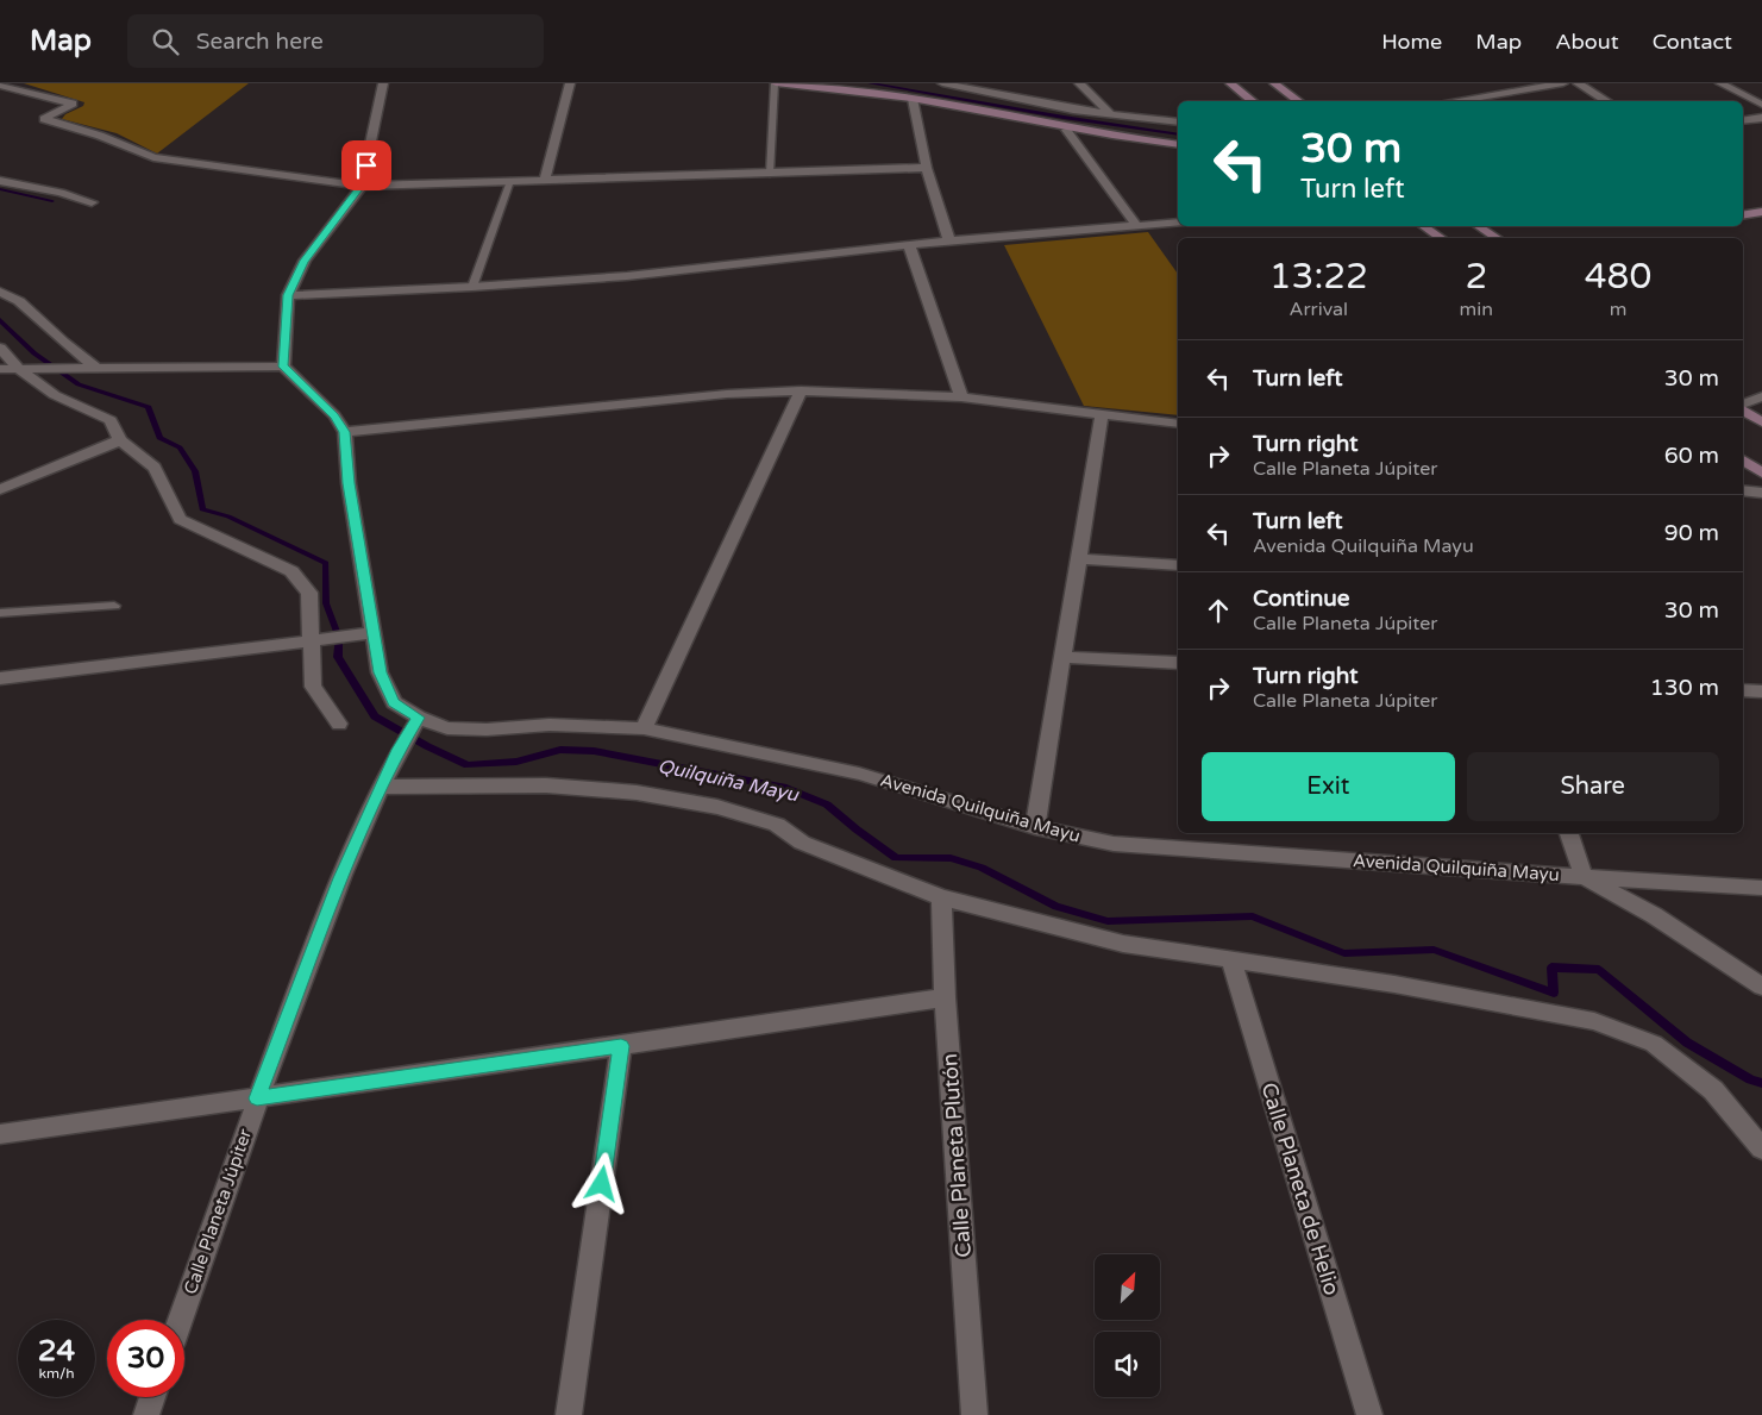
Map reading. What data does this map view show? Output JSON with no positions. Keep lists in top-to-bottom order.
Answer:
{
  "streets": {
    "street": [
      "Avenida Quilquiña Mayu",
      "Calle Planeta Plutón",
      "Calle Planeta de Helio",
      "Calle Planeta Júpiter"
    ]
  },
  "crossings": [
    ["Avenida Quilquiña Mayu", "Calle Planeta Júpiter"]
  ],
  "water": ["Quilquiña Mayu"],
  "north": "top right",
  "page": {
    "header": "Map",
    "search": "Search here",
    "nav": [
      "Home",
      "Map",
      "About",
      "Contact"
    ],
    "turn": ["30 m", "Turn left"],
    "eta": [
      "13:22",
      "Arrival",
      "2",
      "min",
      "480",
      "m"
    ],
    "list": [
      {
        "name": "Turn left",
        "value": "30 m"
      },
      {
        "name": "Turn right",
        "note": "Calle Planeta Júpiter",
        "value": "60 m"
      },
      {
        "name": "Turn left",
        "note": "Avenida Quilquiña Mayu",
        "value": "90 m"
      },
      {
        "name": "Continue",
        "note": "Calle Planeta Júpiter",
        "value": "30 m"
      },
      {
        "name": "Turn right",
        "note": "Calle Planeta Júpiter",
        "value": "130 m"
      }
    ],
    "buttons": ["Exit", "Share"],
    "speed": "24 km/h",
    "limit": "30"
  }
}
